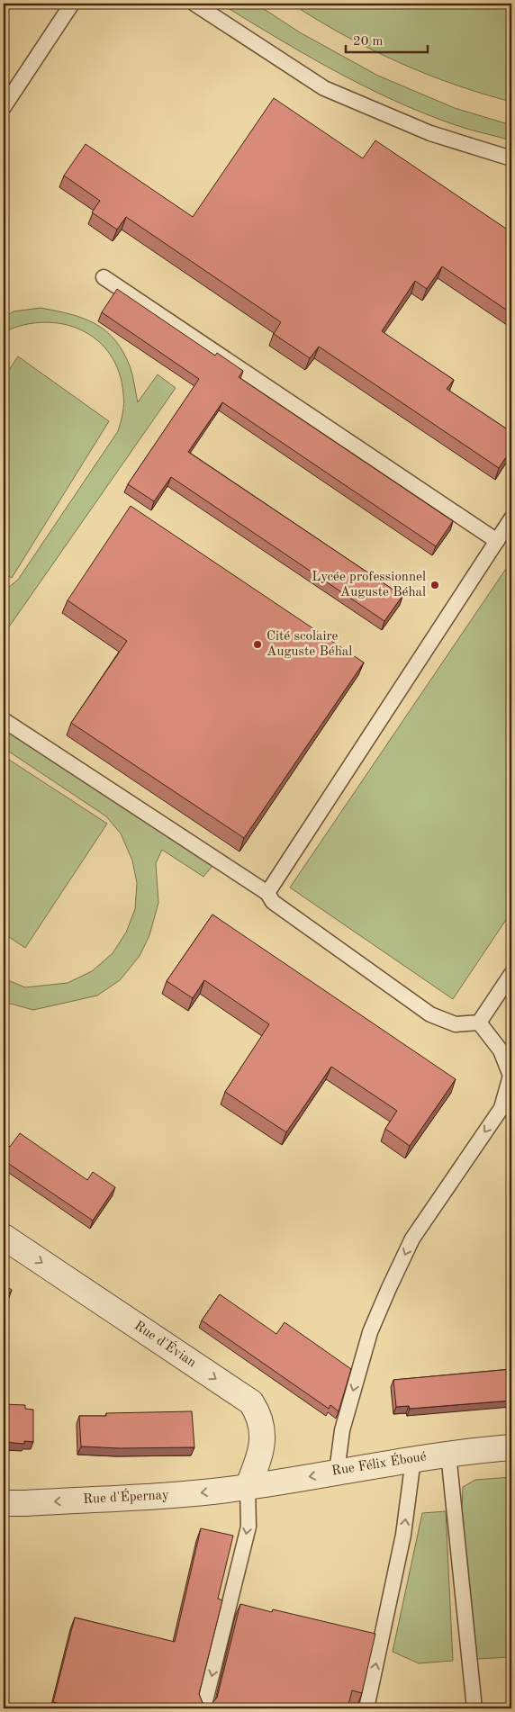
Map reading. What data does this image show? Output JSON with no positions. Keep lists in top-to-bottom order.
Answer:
{
  "streets": {
    "street": ["Rue d'Évian", "Rue Félix Éboué", "Rue d'Épernay"]
  },
  "crossings": [
    ["Rue d'Évian", "Rue Félix Éboué"],
    ["Rue d'Évian", "Rue d'Épernay"],
    ["Rue Félix Éboué", "Rue d'Épernay"]
  ],
  "one_way": ["Rue d'Évian", "Rue d'Épernay"],
  "places": ["Lycée professionnel Auguste Béhal", "Cité scolaire Auguste Béhal"],
  "scale_bar": "20 m"
}
